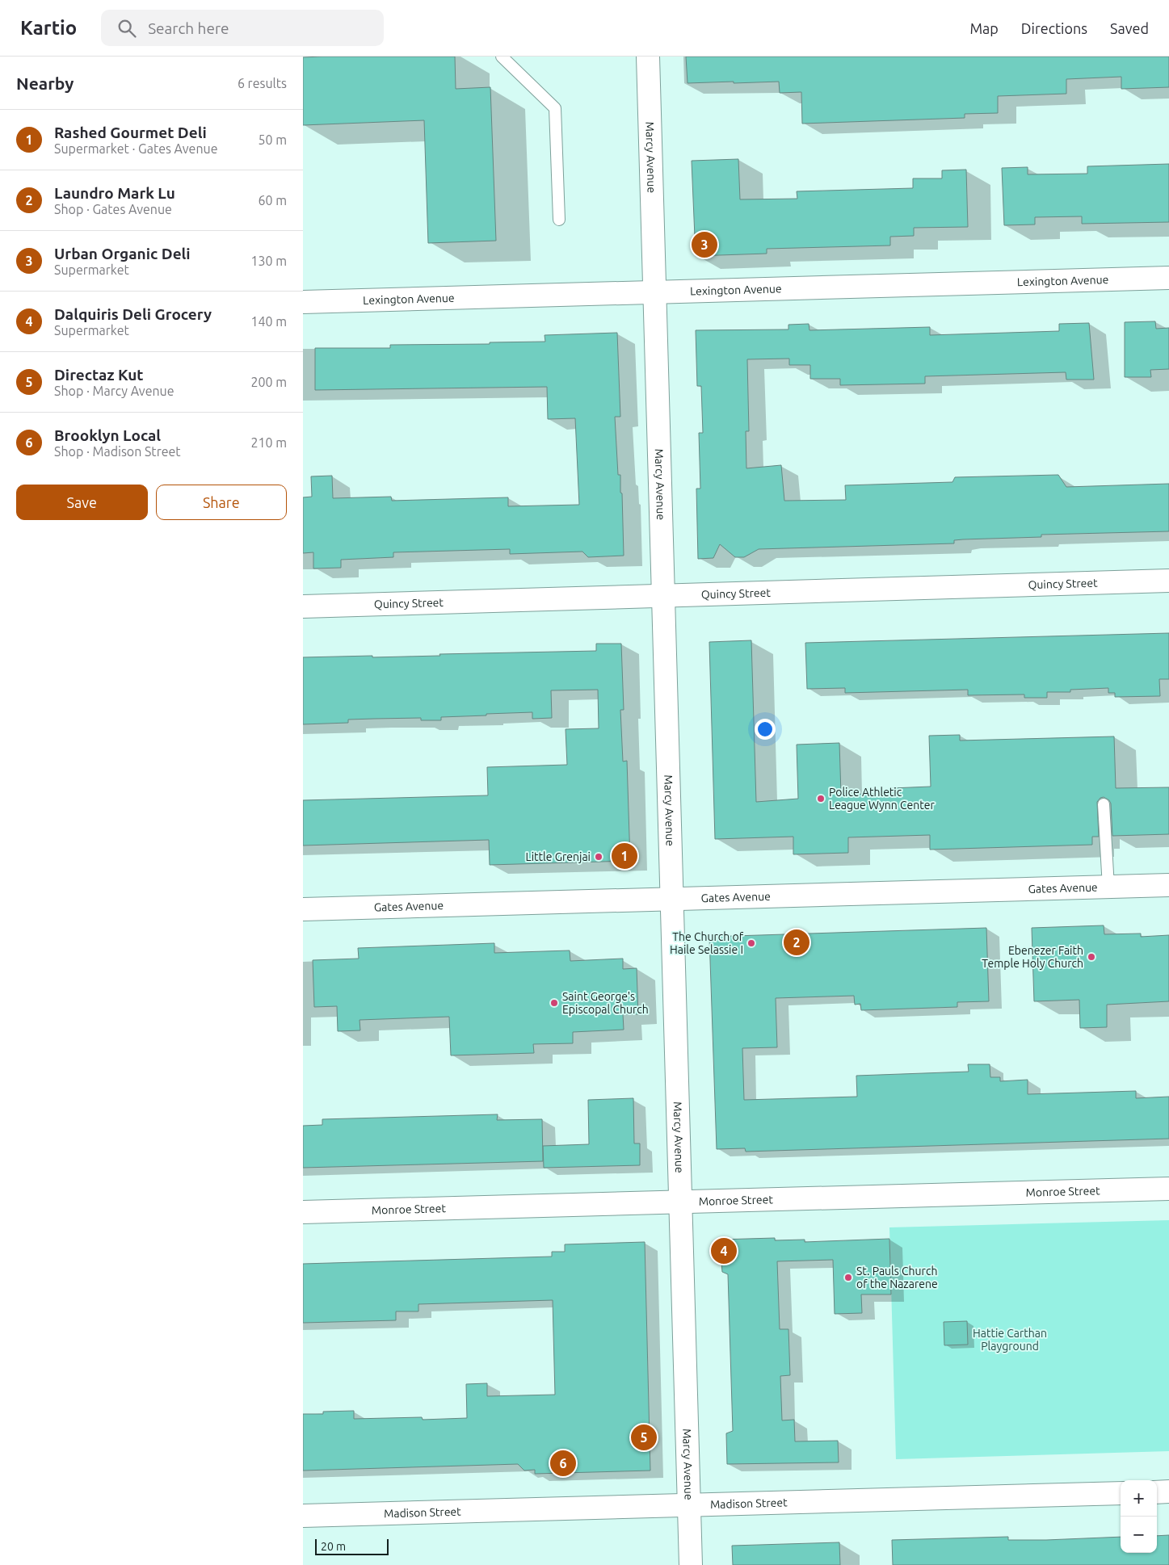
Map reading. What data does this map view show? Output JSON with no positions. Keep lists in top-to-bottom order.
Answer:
{
  "streets": {
    "street": [
      "Marcy Avenue",
      "Lexington Avenue",
      "Quincy Street",
      "Gates Avenue",
      "Monroe Street",
      "Madison Street"
    ]
  },
  "crossings": [
    ["Marcy Avenue", "Lexington Avenue"],
    ["Marcy Avenue", "Quincy Street"],
    ["Marcy Avenue", "Gates Avenue"],
    ["Marcy Avenue", "Monroe Street"],
    ["Marcy Avenue", "Madison Street"]
  ],
  "parks": ["Hattie Carthan Playground"],
  "places": [
    "Police Athletic League Wynn Center",
    "Little Grenjai",
    "The Church of Haile Selassie I",
    "Ebenezer Faith Temple Holy Church",
    "Saint George's Episcopal Church",
    "St. Pauls Church of the Nazarene"
  ],
  "scale_bar": "20 m",
  "page": {
    "header": "Kartio",
    "search": "Search here",
    "nav": ["Map", "Directions", "Saved"],
    "heading": ["Nearby", "6 results"],
    "list": [
      {
        "mark": "1",
        "name": "Rashed Gourmet Deli",
        "note": "Supermarket · Gates Avenue",
        "value": "50 m"
      },
      {
        "mark": "2",
        "name": "Laundro Mark Lu",
        "note": "Shop · Gates Avenue",
        "value": "60 m"
      },
      {
        "mark": "3",
        "name": "Urban Organic Deli",
        "note": "Supermarket",
        "value": "130 m"
      },
      {
        "mark": "4",
        "name": "Dalquiris Deli Grocery",
        "note": "Supermarket",
        "value": "140 m"
      },
      {
        "mark": "5",
        "name": "Directaz Kut",
        "note": "Shop · Marcy Avenue",
        "value": "200 m"
      },
      {
        "mark": "6",
        "name": "Brooklyn Local",
        "note": "Shop · Madison Street",
        "value": "210 m"
      }
    ],
    "pins": [
      "3",
      "1",
      "2",
      "4",
      "5",
      "6"
    ],
    "buttons": ["Save", "Share"],
    "map_buttons": ["+", "−"],
    "scale": "20 m"
  }
}
